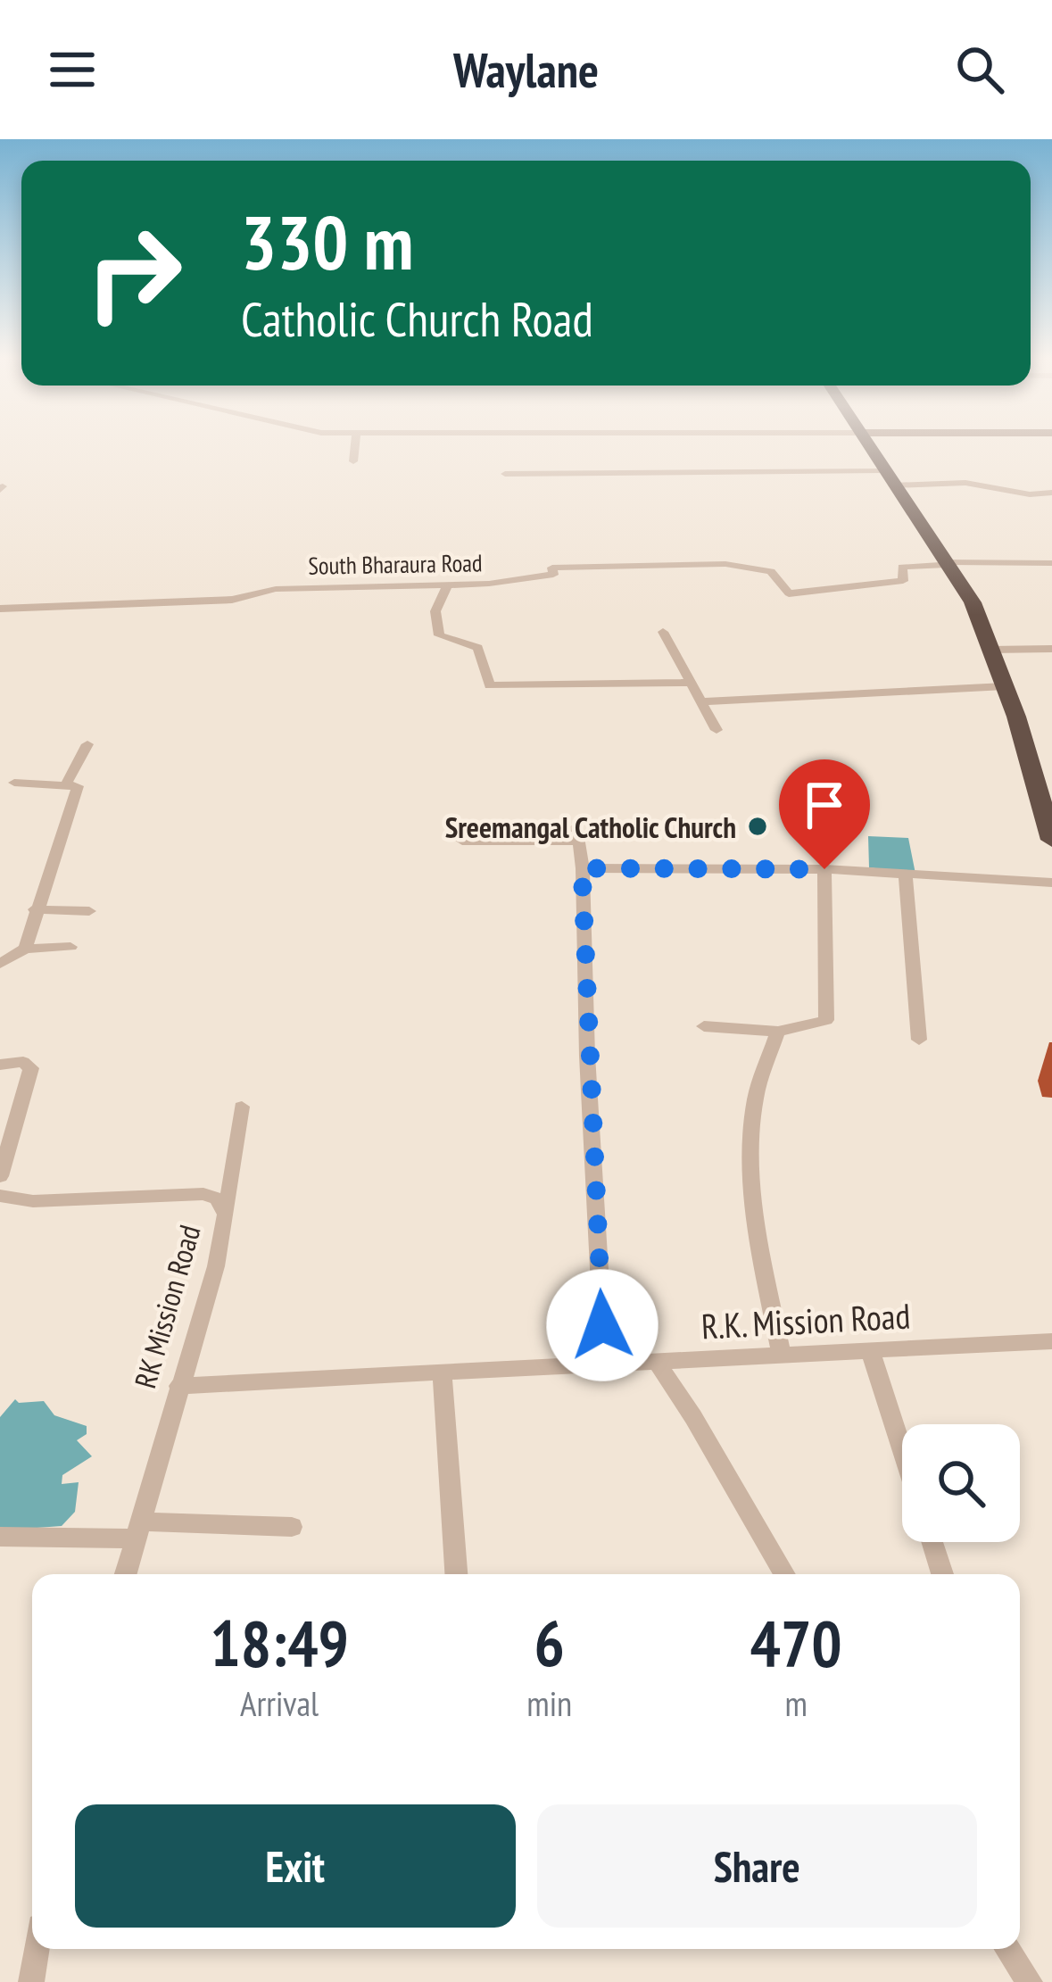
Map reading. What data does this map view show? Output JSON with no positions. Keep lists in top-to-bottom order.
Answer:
{
  "streets": {
    "street": ["South Bharaura Road", "RK Mission Road", "R.K. Mission Road"]
  },
  "crossings": [
    ["RK Mission Road", "R.K. Mission Road"]
  ],
  "places": ["Sreemangal Catholic Church"],
  "page": {
    "header": "Waylane",
    "turn": ["330 m", "Catholic Church Road"],
    "eta": [
      "18:49",
      "Arrival",
      "6",
      "min",
      "470",
      "m"
    ],
    "buttons": ["Exit", "Share"]
  }
}
